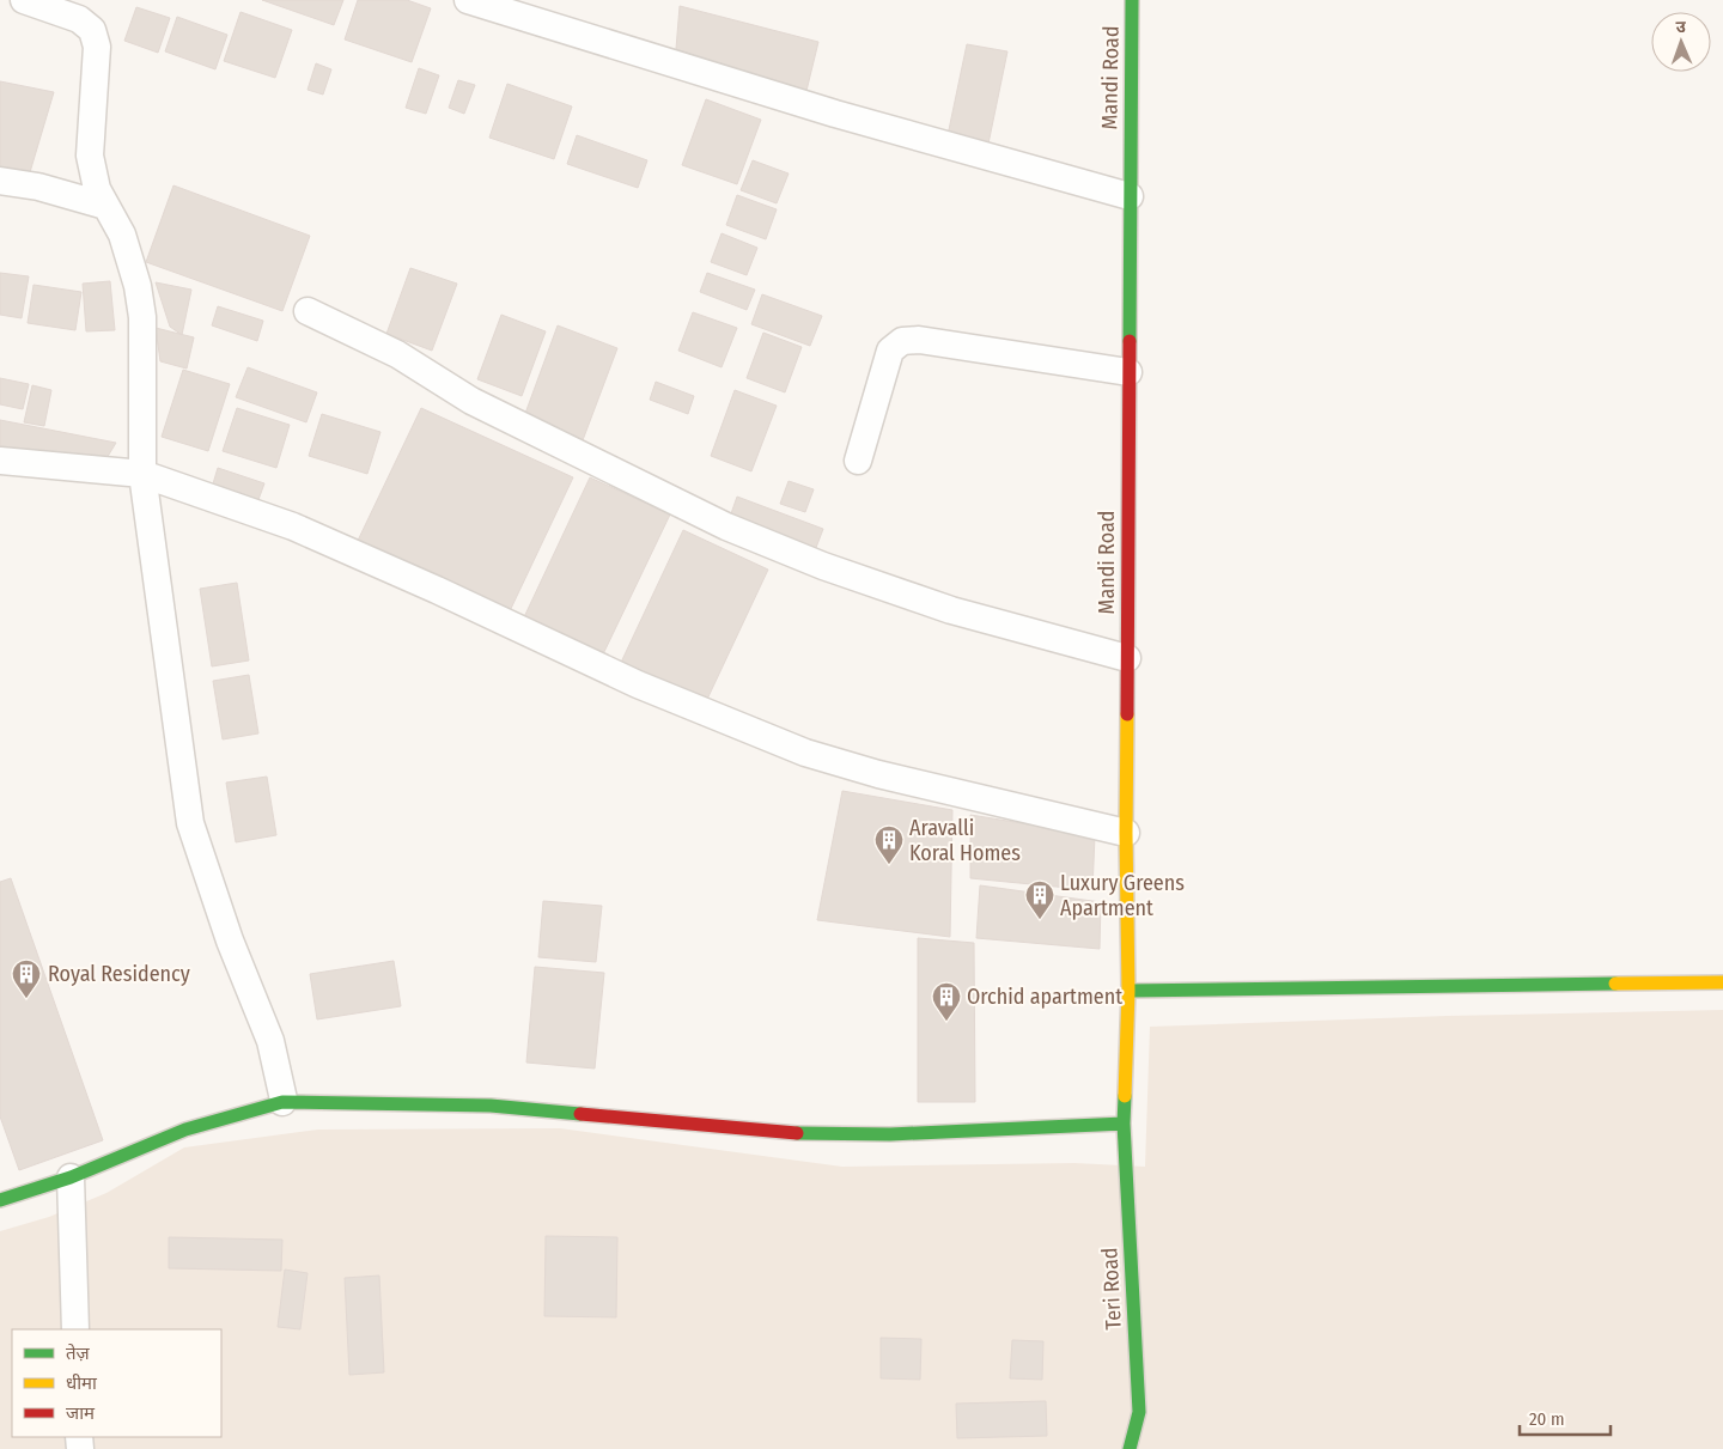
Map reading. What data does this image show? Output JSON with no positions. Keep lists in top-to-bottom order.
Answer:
{
  "streets": {
    "street": ["Mandi Road", "Teri Road"]
  },
  "crossings": [
    ["Mandi Road", "Teri Road"]
  ],
  "places": {
    "building": [
      "Aravalli Koral Homes",
      "Luxury Greens Apartment",
      "Royal Residency",
      "Orchid apartment"
    ]
  },
  "legend": ["तेज़", "धीमा", "जाम"],
  "scale_bar": "20 m",
  "north": "top"
}
